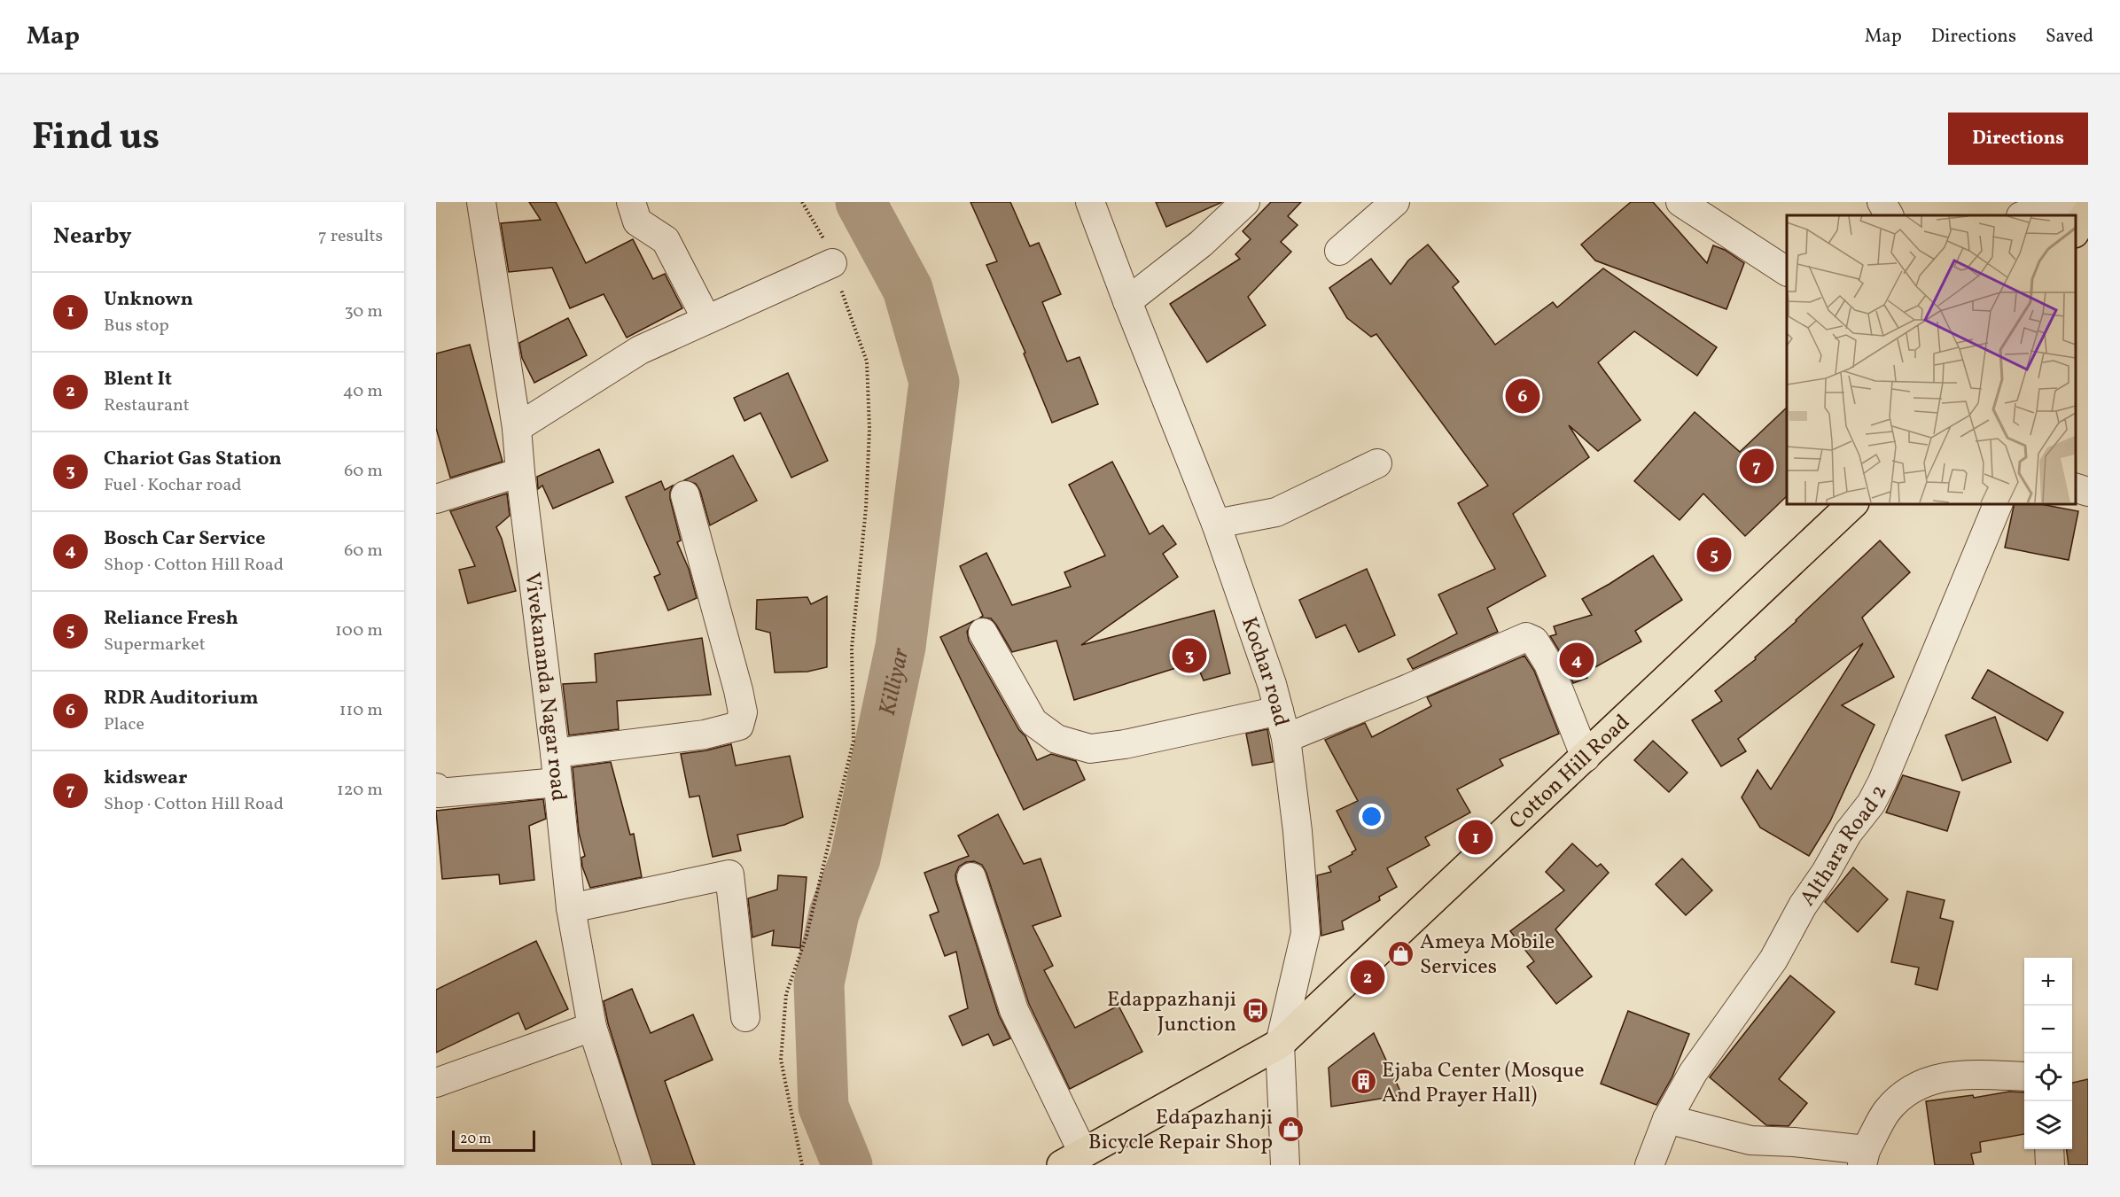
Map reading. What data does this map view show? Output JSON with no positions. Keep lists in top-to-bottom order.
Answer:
{
  "streets": {
    "main road": ["Cotton Hill Road"],
    "street": ["Kochar road", "Vivekananda Nagar road", "Althara Road 2"]
  },
  "crossings": [
    ["Kochar road", "Cotton Hill Road"]
  ],
  "water": ["Killiyar"],
  "places": {
    "shop": ["Ameya Mobile Services", "Edapazhanji Bicycle Repair Shop"],
    "bus stop": ["Edappazhanji Junction"],
    "building": ["Ejaba Center (Mosque And Prayer Hall)"]
  },
  "scale_bar": "20 m",
  "page": {
    "header": "Map",
    "nav": ["Map", "Directions", "Saved"],
    "title": "Find us",
    "buttons": "Directions",
    "heading": ["Nearby", "7 results"],
    "list": [
      {
        "mark": "1",
        "name": "Unknown",
        "note": "Bus stop",
        "value": "30 m"
      },
      {
        "mark": "2",
        "name": "Blent It",
        "note": "Restaurant",
        "value": "40 m"
      },
      {
        "mark": "3",
        "name": "Chariot Gas Station",
        "note": "Fuel · Kochar road",
        "value": "60 m"
      },
      {
        "mark": "4",
        "name": "Bosch Car Service",
        "note": "Shop · Cotton Hill Road",
        "value": "60 m"
      },
      {
        "mark": "5",
        "name": "Reliance Fresh",
        "note": "Supermarket",
        "value": "100 m"
      },
      {
        "mark": "6",
        "name": "RDR Auditorium",
        "note": "Place",
        "value": "110 m"
      },
      {
        "mark": "7",
        "name": "kidswear",
        "note": "Shop · Cotton Hill Road",
        "value": "120 m"
      }
    ],
    "pins": [
      "6",
      "7",
      "5",
      "3",
      "4",
      "1",
      "2"
    ],
    "map_buttons": ["+", "−"],
    "scale": "20 m"
  }
}
